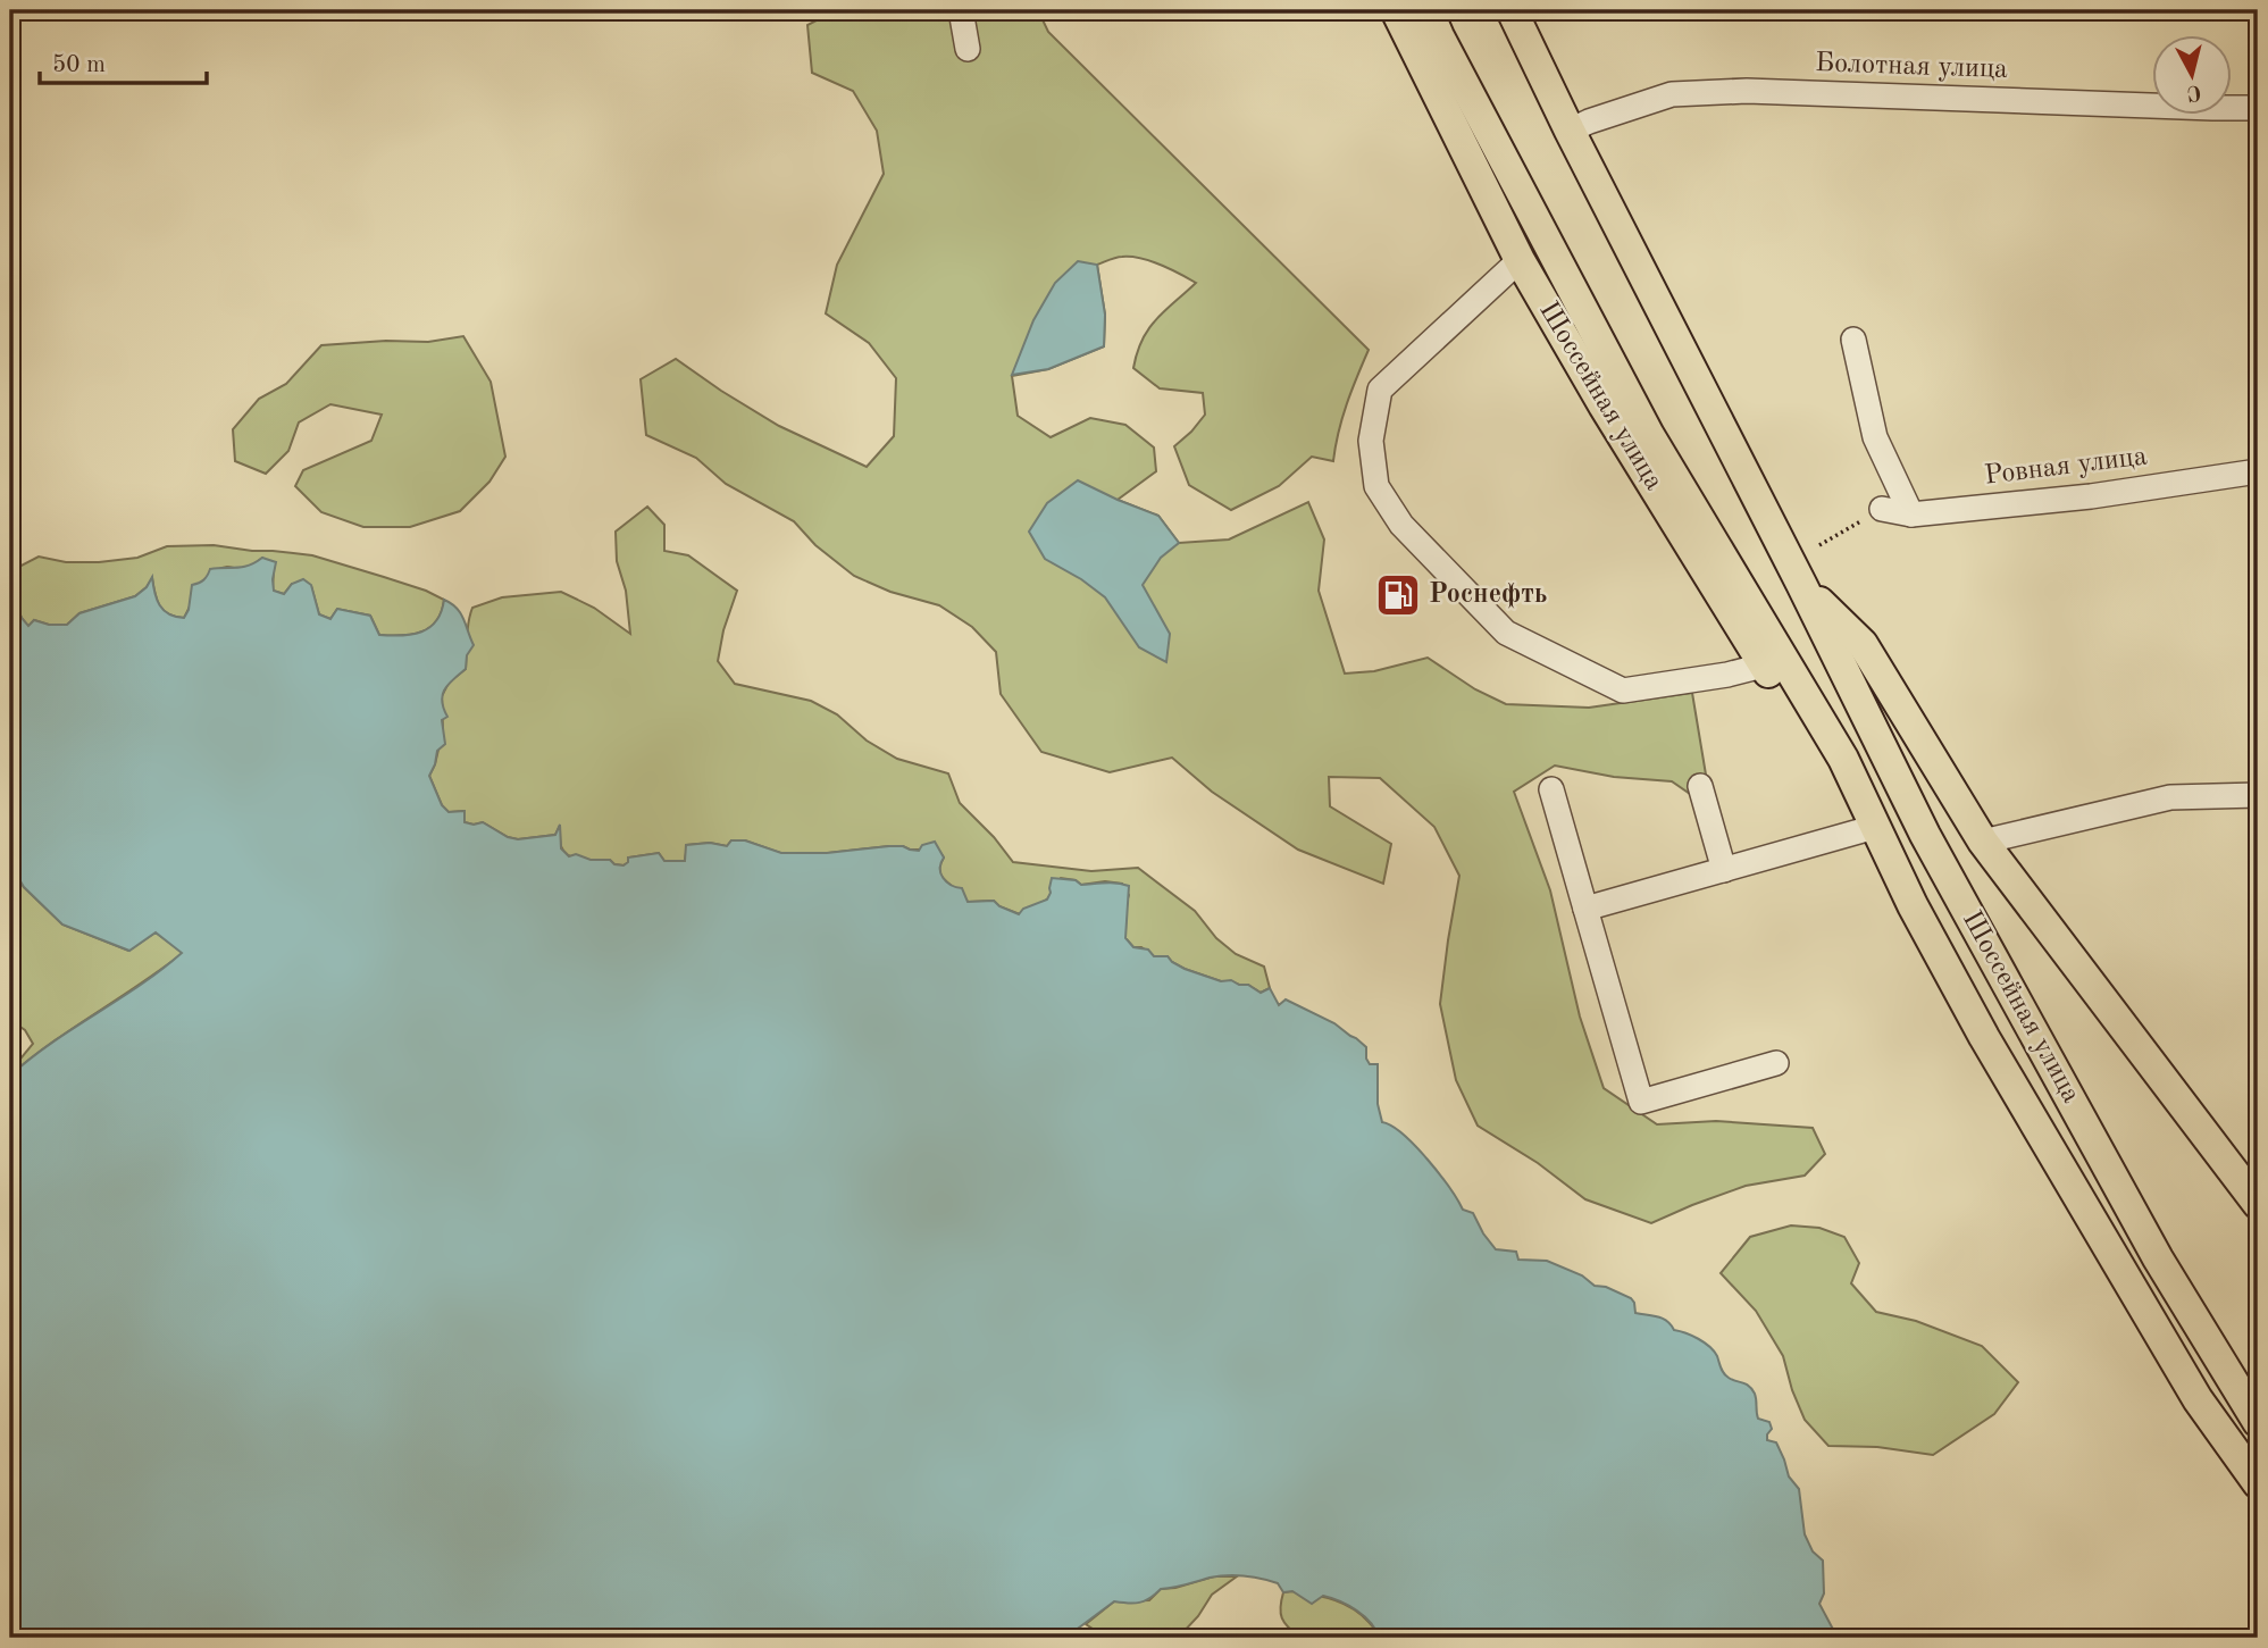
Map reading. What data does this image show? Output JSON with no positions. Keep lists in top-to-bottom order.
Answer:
{
  "streets": {
    "main road": ["Шоссейная улица"],
    "street": ["Болотная улица", "Ровная улица"]
  },
  "crossings": [
    ["Болотная улица", "Шоссейная улица"]
  ],
  "places": {
    "fuel station": ["Роснефть"]
  },
  "scale_bar": "50 m",
  "north": "bottom"
}
